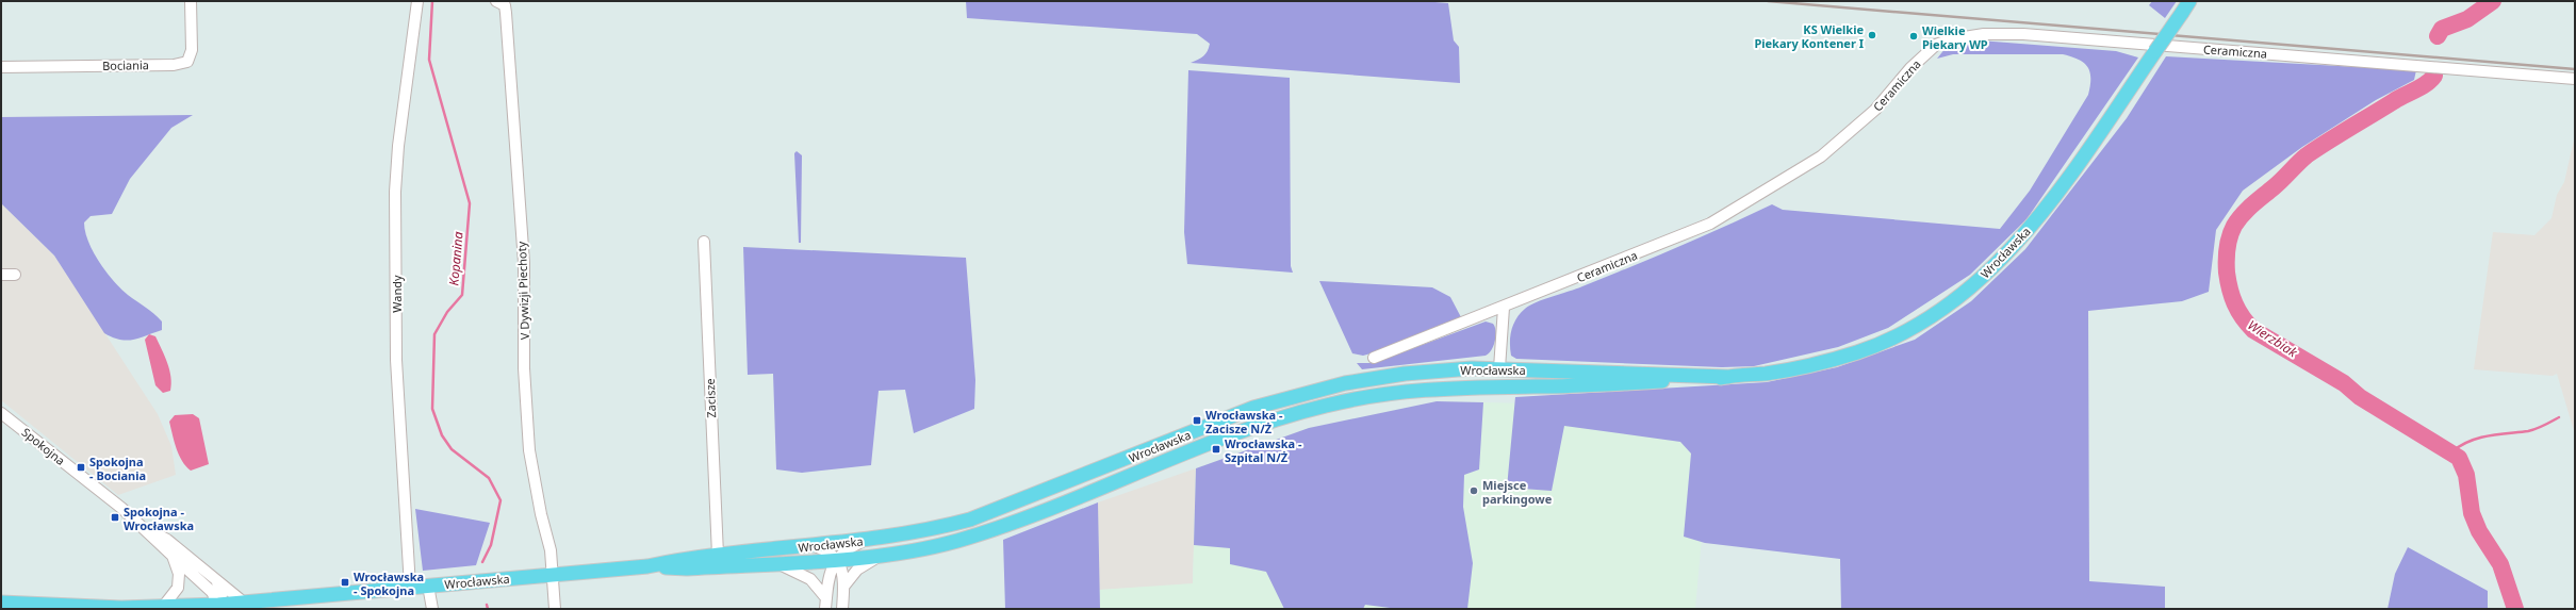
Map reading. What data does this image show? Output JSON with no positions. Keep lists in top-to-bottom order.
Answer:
{
  "streets": {
    "main road": ["Wrocławska"],
    "street": [
      "Ceramiczna",
      "Bociania",
      "V Dywizji Piechoty",
      "Wandy",
      "Zacisze",
      "Spokojna"
    ]
  },
  "crossings": [
    ["Wrocławska", "V Dywizji Piechoty"],
    ["Wrocławska", "Wandy"],
    ["Wrocławska", "Zacisze"],
    ["Wrocławska", "Spokojna"]
  ],
  "water": ["Kopanina", "Wierzbiak"],
  "places": {
    "other": ["KS Wielkie Piekary Kontener I", "Wielkie Piekary WP", "Miejsce parkingowe"],
    "transit": [
      "Wrocławska - Zacisze N/Ż",
      "Wrocławska - Szpital N/Ż",
      "Spokojna - Bociania",
      "Spokojna - Wrocławska",
      "Wrocławska - Spokojna"
    ]
  }
}
